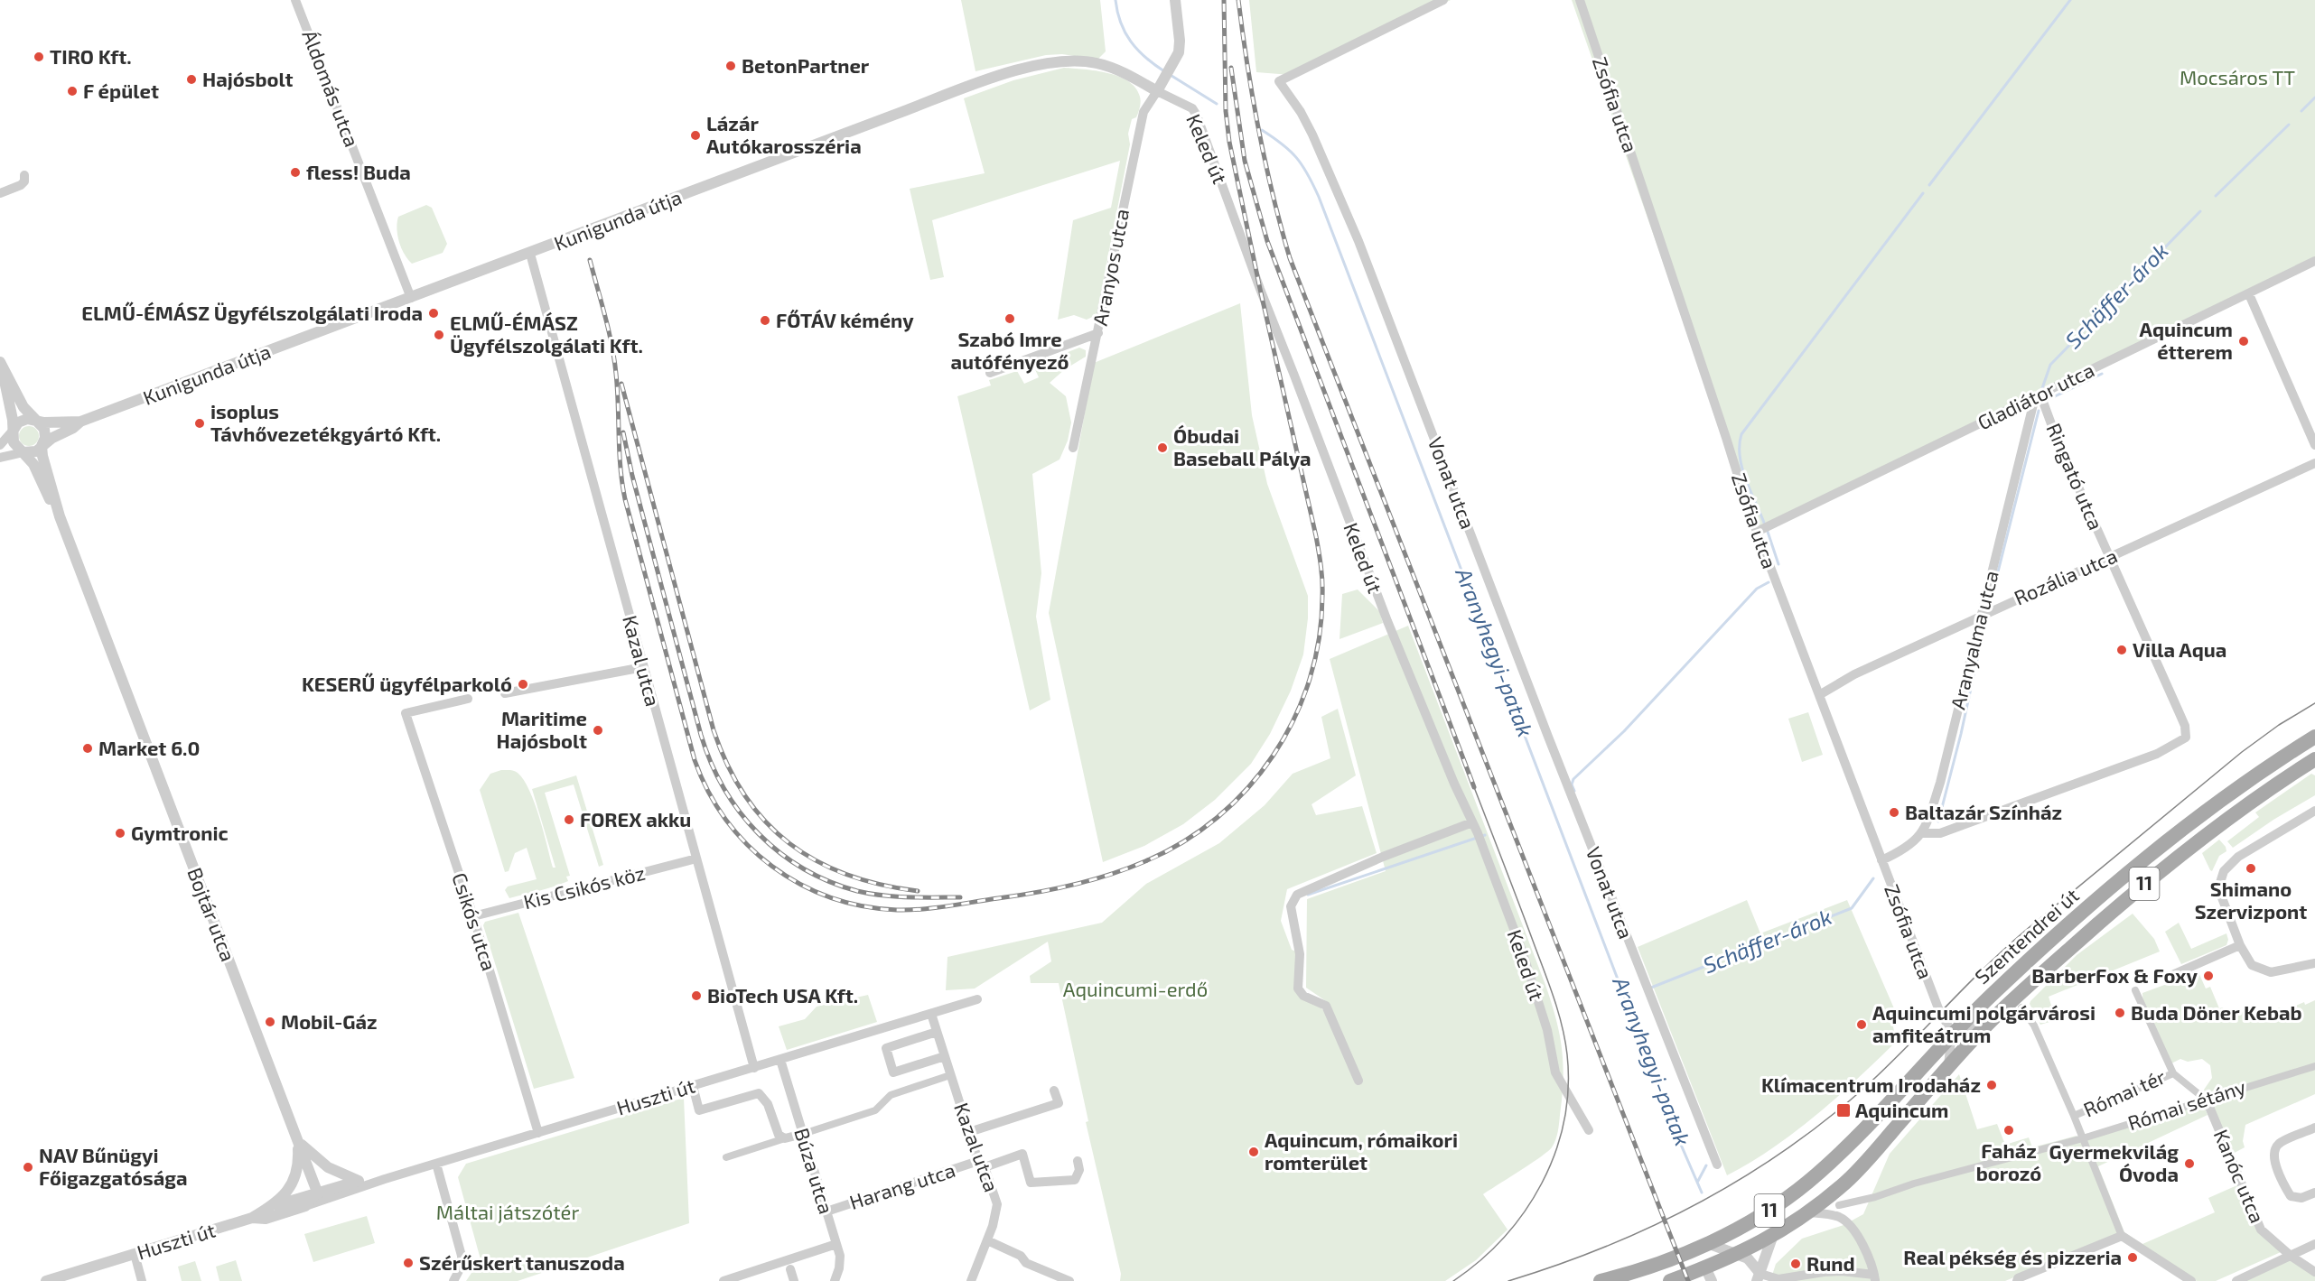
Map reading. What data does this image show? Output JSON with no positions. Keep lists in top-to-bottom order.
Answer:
{
  "streets": {
    "main road": ["11", "Szentendrei út"],
    "street": [
      "Áldomás utca",
      "Zsófia utca",
      "Keled út",
      "Kunigunda útja",
      "Aranyos utca",
      "Gladiátor utca",
      "Ringató utca",
      "Vonat utca",
      "Rozália utca",
      "Aranyalma utca",
      "Kazal utca",
      "Kis Csikós köz",
      "Bojtár utca",
      "Csikós utca",
      "Római tér",
      "Huszti út",
      "Római sétány",
      "Búza utca",
      "Kanóc utca",
      "Harang utca"
    ]
  },
  "crossings": [
    ["Áldomás utca", "Kunigunda útja"],
    ["Zsófia utca", "Gladiátor utca"],
    ["Zsófia utca", "Rozália utca"],
    ["Zsófia utca", "Aranyalma utca"],
    ["Zsófia utca", "Szentendrei út"],
    ["Keled út", "Kunigunda útja"],
    ["Keled út", "Aranyos utca"],
    ["Kunigunda útja", "Aranyos utca"],
    ["Kunigunda útja", "Kazal utca"],
    ["Kunigunda útja", "Bojtár utca"],
    ["Gladiátor utca", "Ringató utca"],
    ["Gladiátor utca", "Aranyalma utca"],
    ["Ringató utca", "Rozália utca"],
    ["Ringató utca", "Aranyalma utca"],
    ["Rozália utca", "Aranyalma utca"],
    ["Kazal utca", "Kis Csikós köz"],
    ["Kazal utca", "Huszti út"],
    ["Kazal utca", "Harang utca"],
    ["Kis Csikós köz", "Csikós utca"],
    ["Csikós utca", "Huszti út"],
    ["Római tér", "Kanóc utca"],
    ["Huszti út", "Búza utca"],
    ["Római sétány", "Kanóc utca"],
    ["Búza utca", "Harang utca"]
  ],
  "water": ["Schäffer-árok", "Aranyhegyi-patak"],
  "parks": ["Mocsáros TT", "Aquincumi-erdő", "Máltai játszótér"],
  "places": {
    "other": [
      "TIRO Kft.",
      "BetonPartner",
      "Hajósbolt",
      "F épület",
      "Lázár Autókarosszéria",
      "fless! Buda",
      "ELMŰ-ÉMÁSZ Ügyfélszolgálati Iroda",
      "Szabó Imre autófényező",
      "FŐTÁV kémény",
      "ELMŰ-ÉMÁSZ Ügyfélszolgálati Kft.",
      "Aquincum étterem",
      "isoplus Távhővezetékgyártó Kft.",
      "Óbudai Baseball Pálya",
      "Villa Aqua",
      "KESERŰ ügyfélparkoló",
      "Maritime Hajósbolt",
      "Market 6.0",
      "Baltazár Színház",
      "FOREX akku",
      "Gymtronic",
      "Shimano Szervizpont",
      "BarberFox & Foxy",
      "BioTech USA Kft.",
      "Buda Döner Kebab",
      "Mobil-Gáz",
      "Aquincumi polgárvárosi amfiteátrum",
      "Klímacentrum Irodaház",
      "Faház borozó",
      "Aquincum, rómaikori romterület",
      "Gyermekvilág Óvoda",
      "NAV Bűnügyi Főigazgatósága",
      "Real pékség és pizzeria",
      "Szérűskert tanuszoda",
      "Rund"
    ],
    "transit": ["Aquincum"]
  }
}
